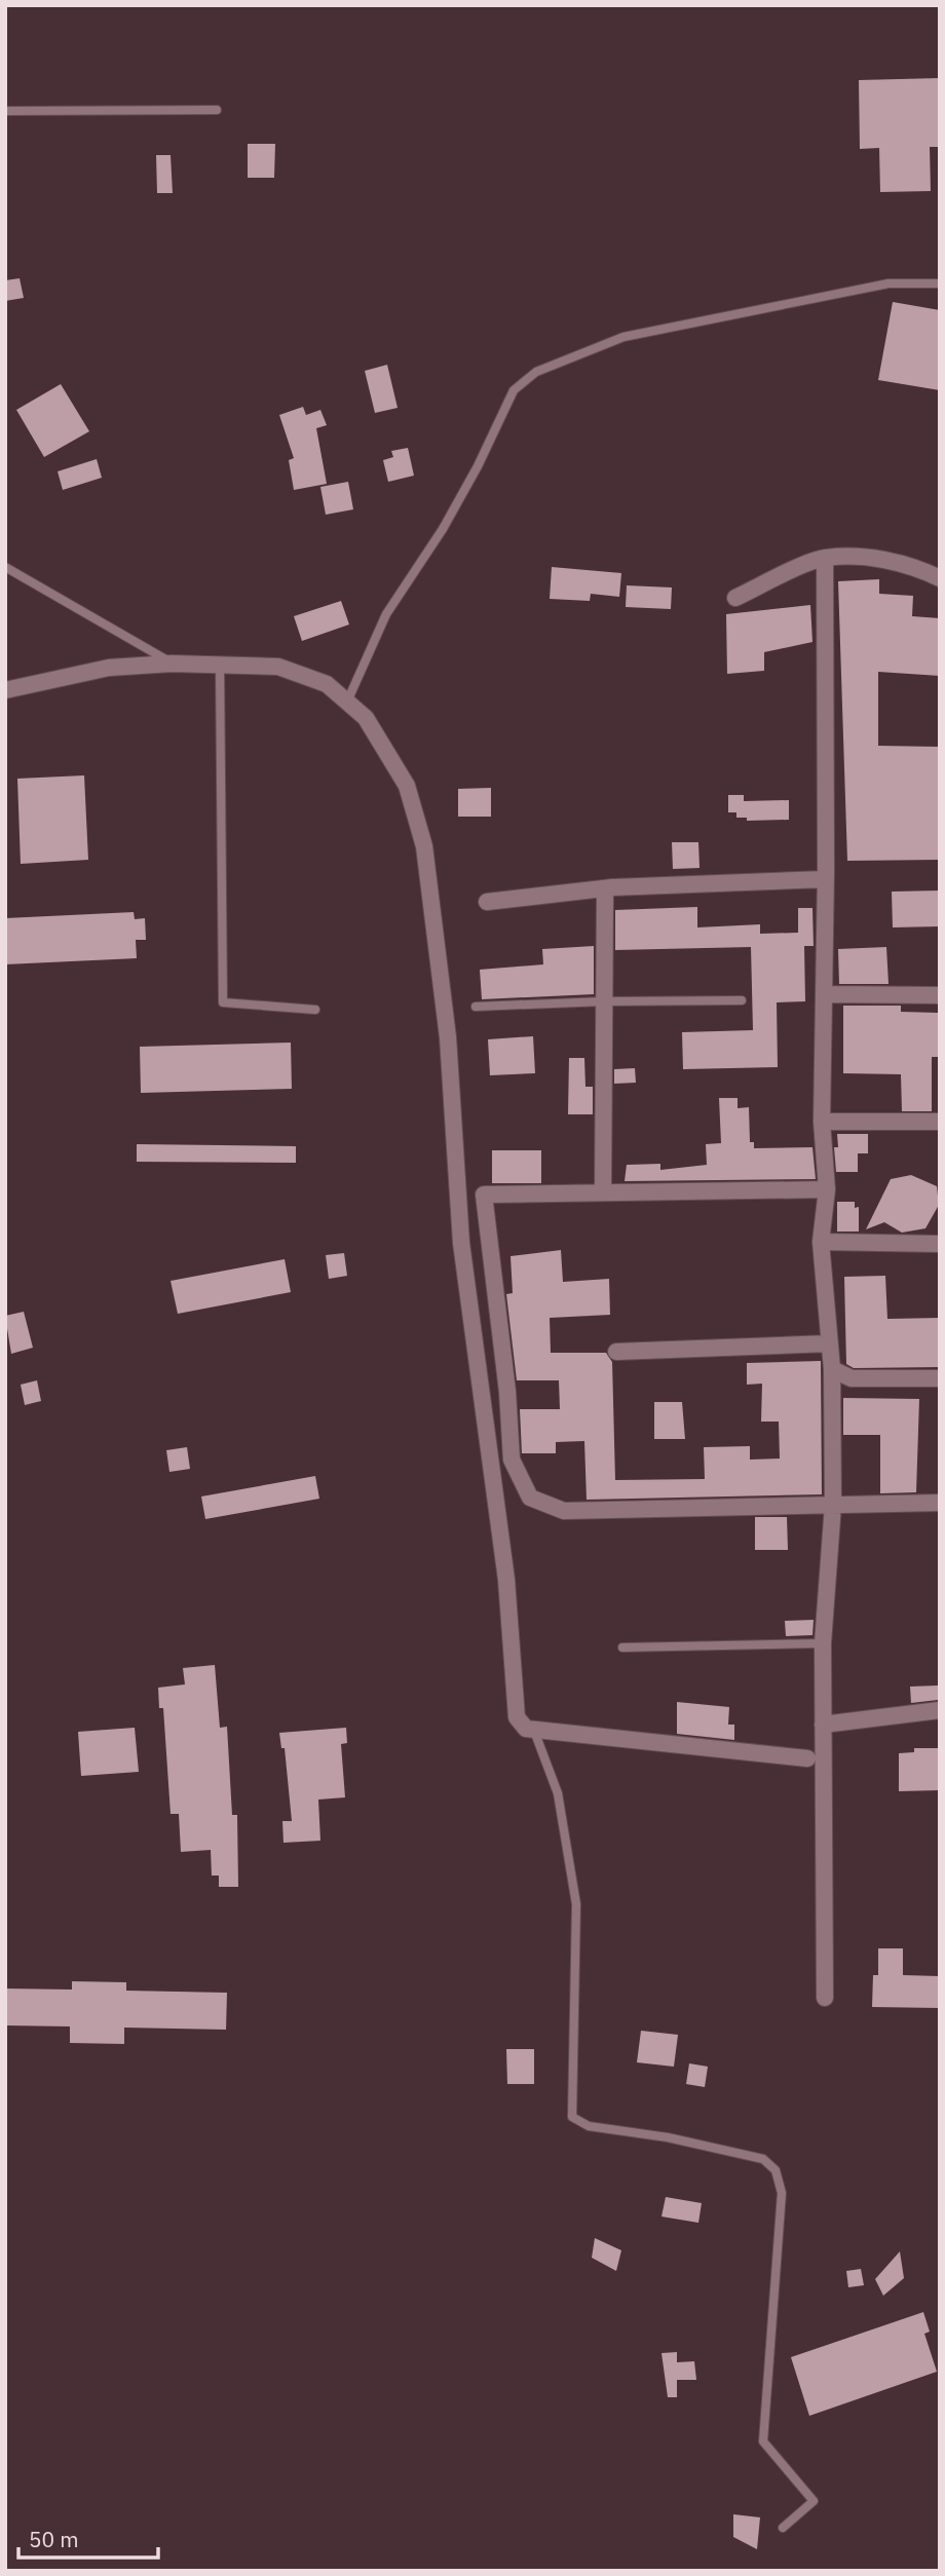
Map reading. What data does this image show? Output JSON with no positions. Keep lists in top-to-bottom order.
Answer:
{
  "scale_bar": "50 m"
}
